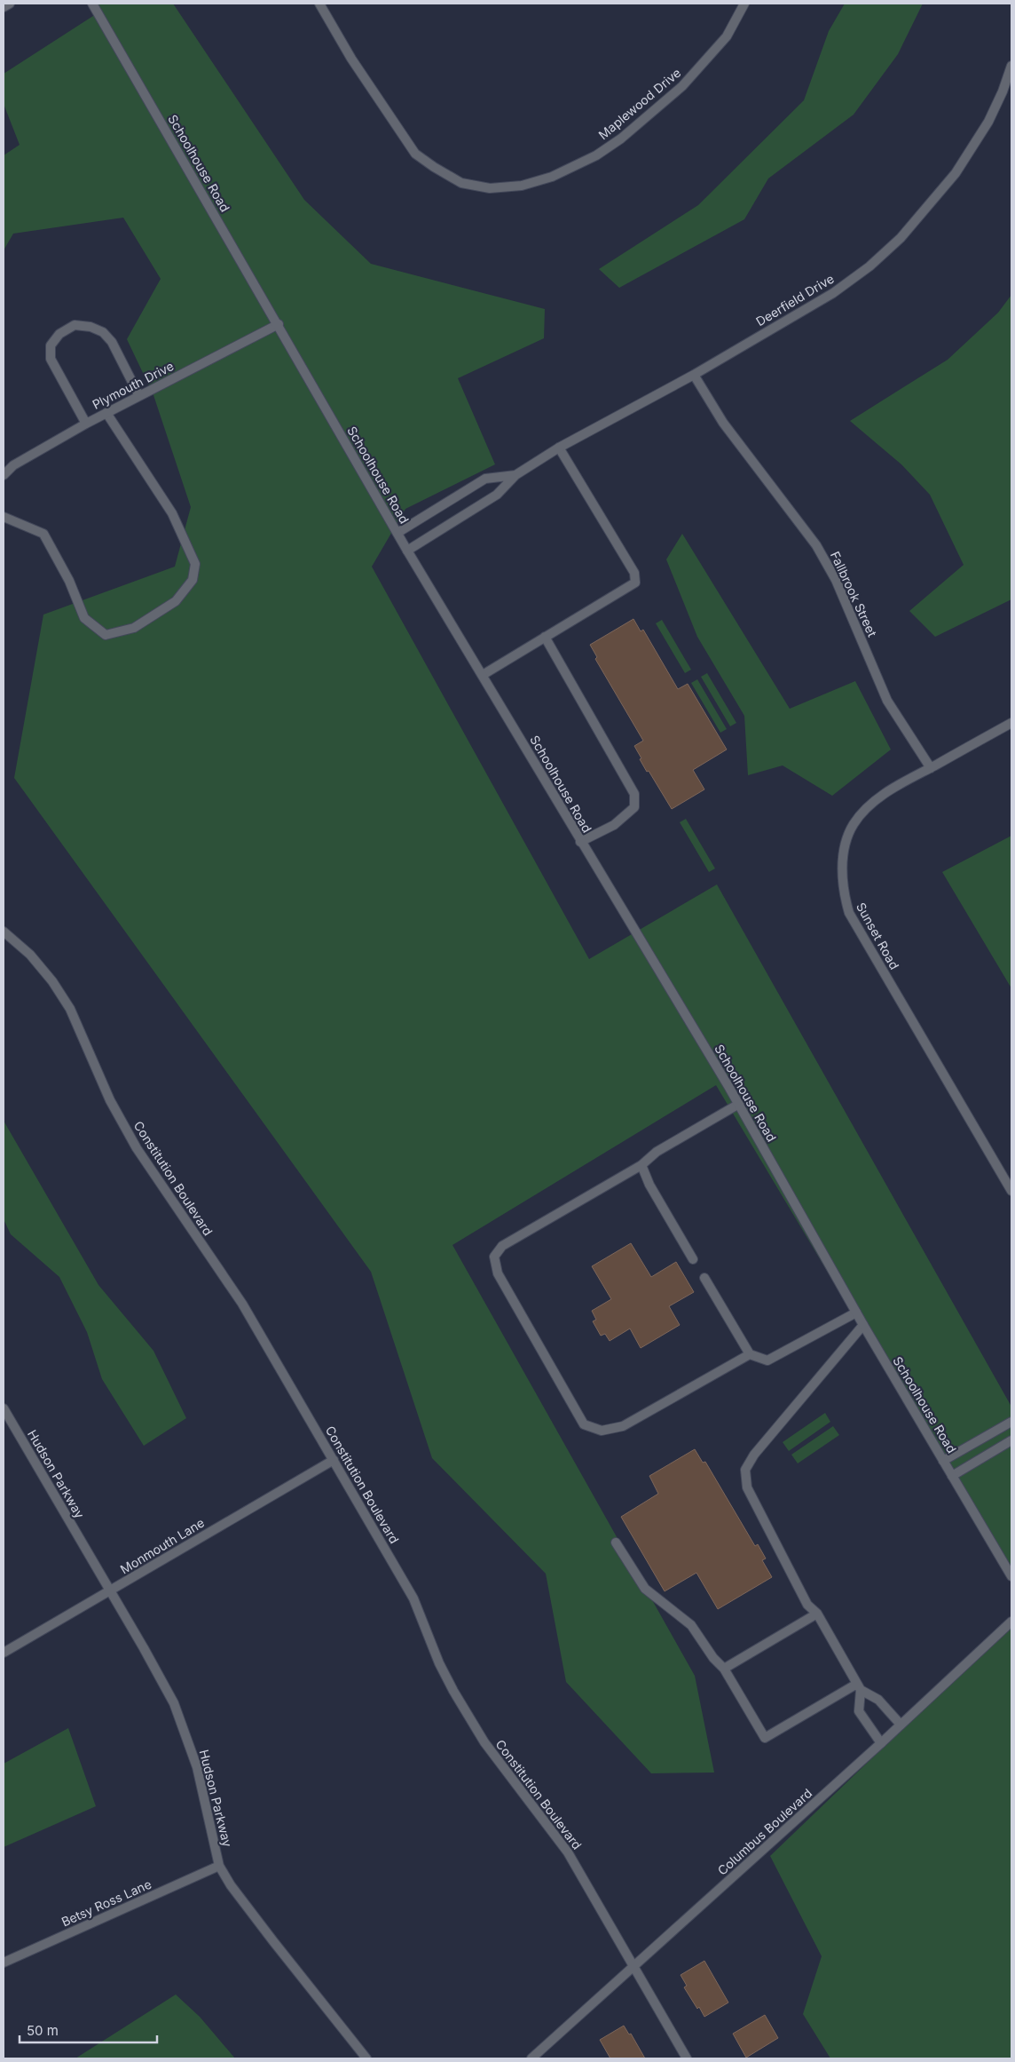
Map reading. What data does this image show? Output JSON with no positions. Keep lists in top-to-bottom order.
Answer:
{
  "streets": {
    "street": [
      "Maplewood Drive",
      "Schoolhouse Road",
      "Deerfield Drive",
      "Plymouth Drive",
      "Fallbrook Street",
      "Sunset Road",
      "Constitution Boulevard",
      "Hudson Parkway",
      "Monmouth Lane",
      "Columbus Boulevard",
      "Betsy Ross Lane"
    ]
  },
  "crossings": [
    ["Schoolhouse Road", "Deerfield Drive"],
    ["Schoolhouse Road", "Plymouth Drive"],
    ["Deerfield Drive", "Fallbrook Street"],
    ["Fallbrook Street", "Sunset Road"],
    ["Constitution Boulevard", "Monmouth Lane"],
    ["Constitution Boulevard", "Columbus Boulevard"],
    ["Hudson Parkway", "Monmouth Lane"],
    ["Hudson Parkway", "Betsy Ross Lane"]
  ],
  "scale_bar": "50 m"
}
